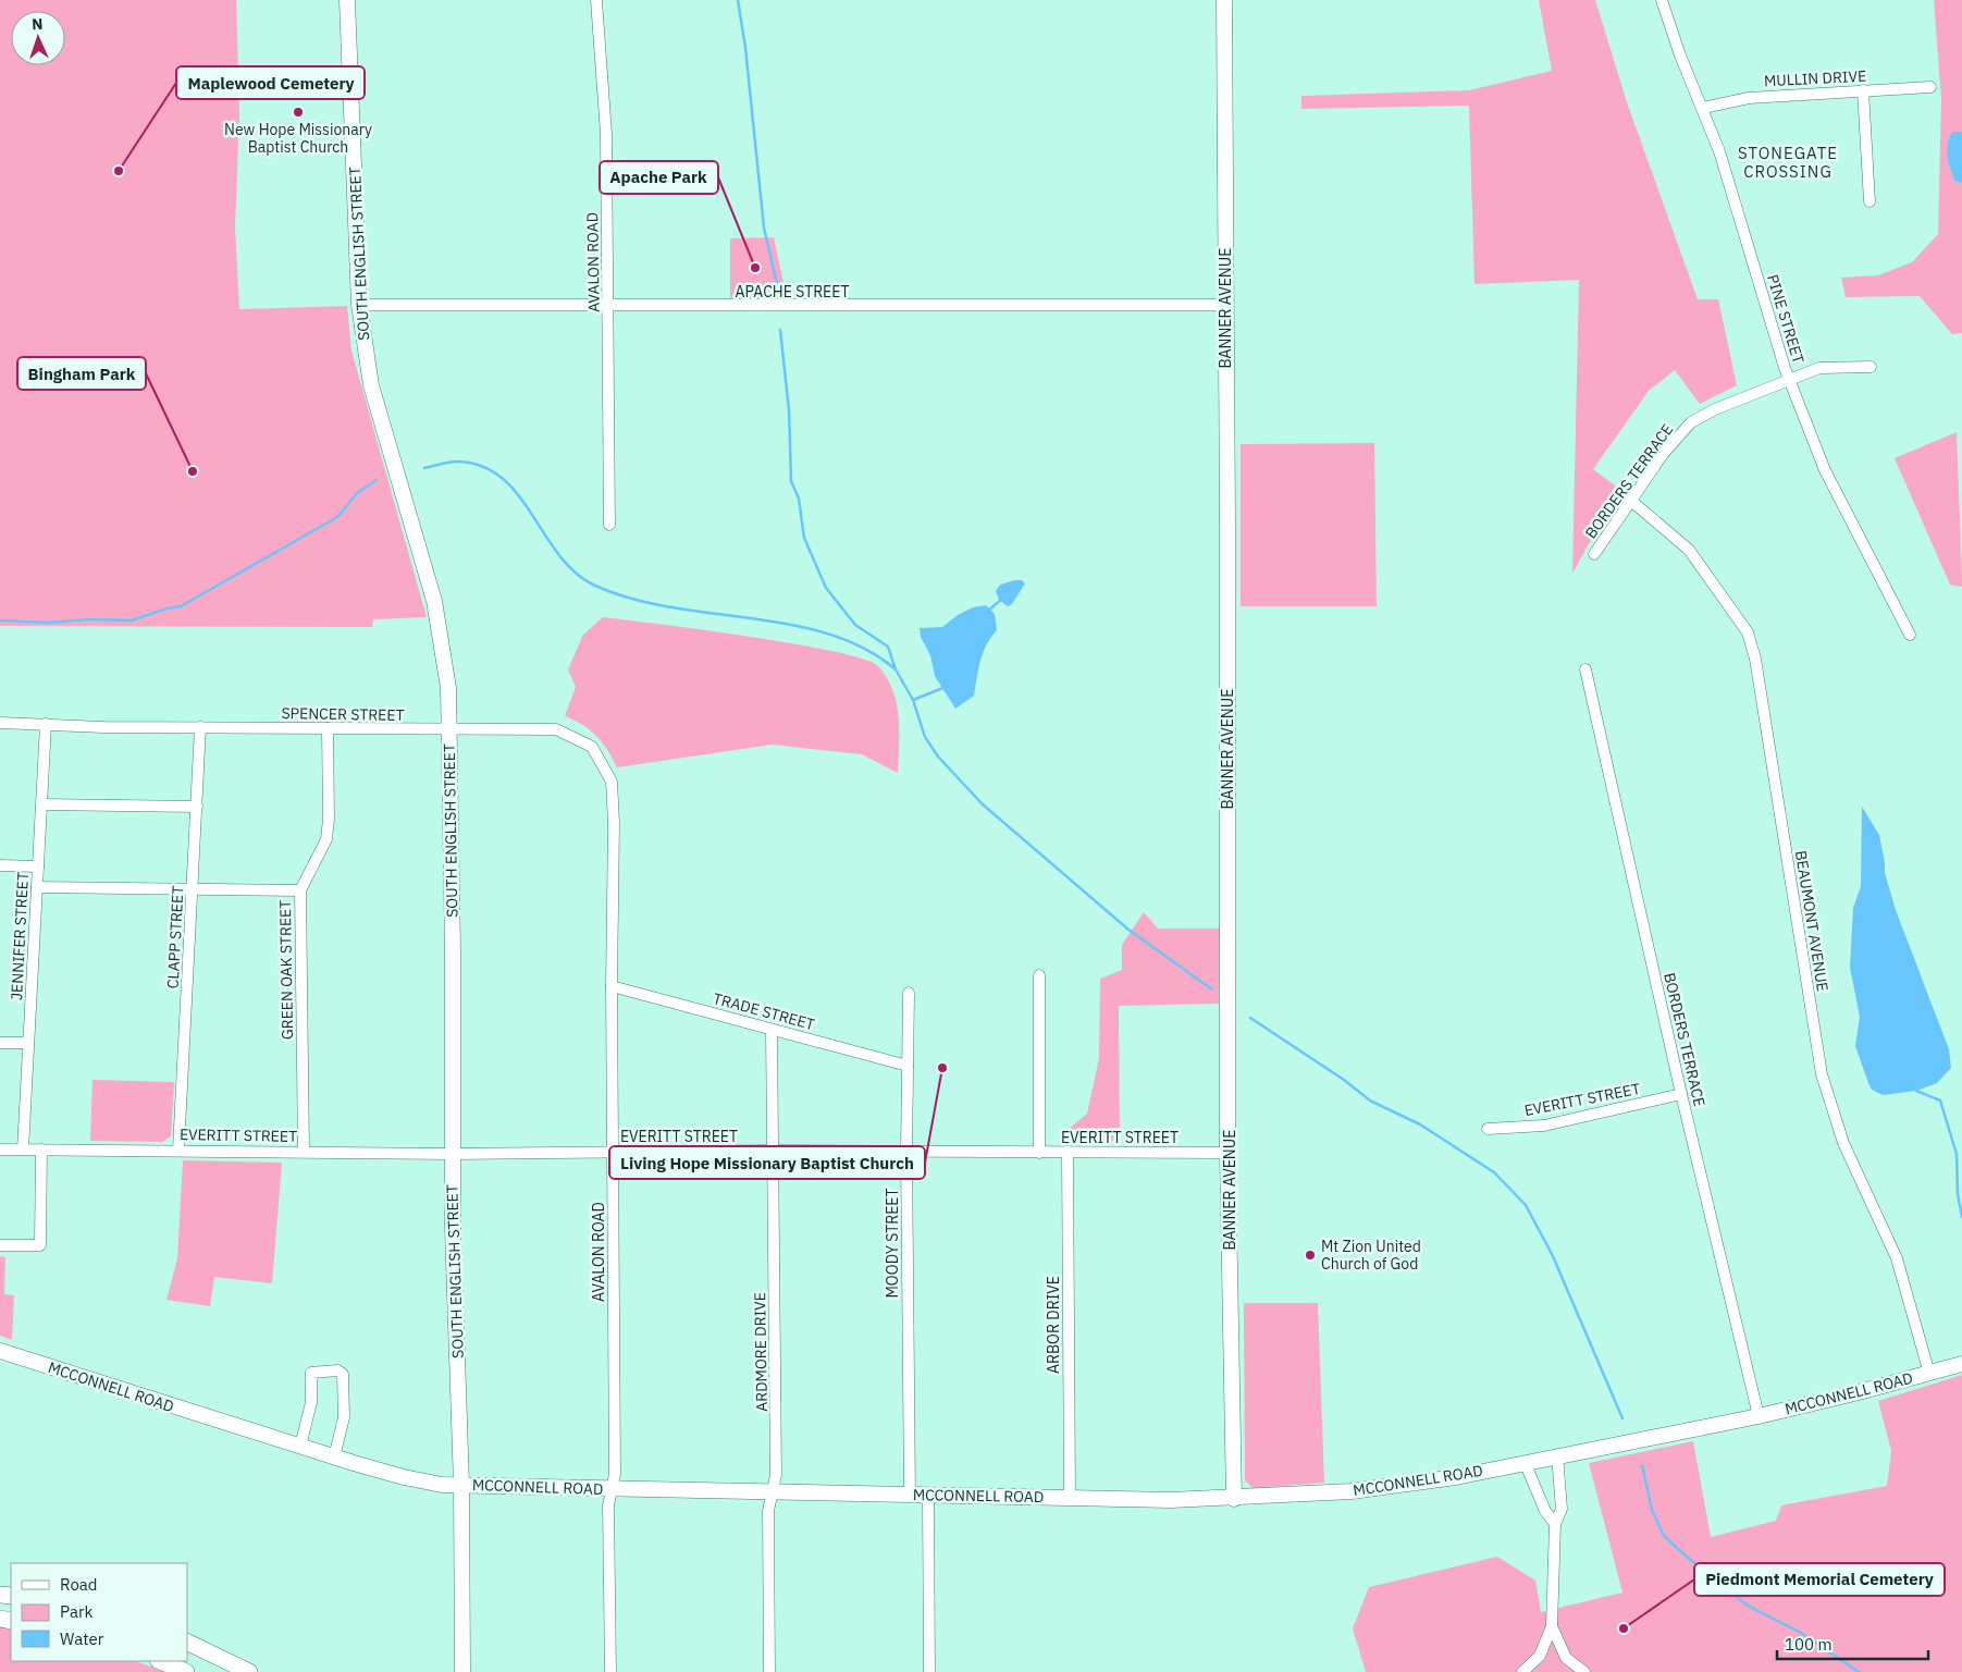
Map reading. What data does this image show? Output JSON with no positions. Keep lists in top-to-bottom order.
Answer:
{
  "streets": {
    "street": [
      "MULLIN DRIVE",
      "SOUTH ENGLISH STREET",
      "AVALON ROAD",
      "APACHE STREET",
      "BANNER AVENUE",
      "PINE STREET",
      "BORDERS TERRACE",
      "SPENCER STREET",
      "BEAUMONT AVENUE",
      "JENNIFER STREET",
      "CLAPP STREET",
      "GREEN OAK STREET",
      "TRADE STREET",
      "EVERITT STREET",
      "MOODY STREET",
      "ARBOR DRIVE",
      "ARDMORE DRIVE",
      "MCCONNELL ROAD"
    ]
  },
  "crossings": [
    ["MULLIN DRIVE", "PINE STREET"],
    ["SOUTH ENGLISH STREET", "APACHE STREET"],
    ["SOUTH ENGLISH STREET", "SPENCER STREET"],
    ["SOUTH ENGLISH STREET", "EVERITT STREET"],
    ["SOUTH ENGLISH STREET", "MCCONNELL ROAD"],
    ["AVALON ROAD", "APACHE STREET"],
    ["AVALON ROAD", "SPENCER STREET"],
    ["AVALON ROAD", "TRADE STREET"],
    ["AVALON ROAD", "EVERITT STREET"],
    ["AVALON ROAD", "MCCONNELL ROAD"],
    ["APACHE STREET", "BANNER AVENUE"],
    ["BANNER AVENUE", "EVERITT STREET"],
    ["BANNER AVENUE", "MCCONNELL ROAD"],
    ["PINE STREET", "BORDERS TERRACE"],
    ["BORDERS TERRACE", "BEAUMONT AVENUE"],
    ["BORDERS TERRACE", "EVERITT STREET"],
    ["BORDERS TERRACE", "MCCONNELL ROAD"],
    ["SPENCER STREET", "JENNIFER STREET"],
    ["SPENCER STREET", "CLAPP STREET"],
    ["SPENCER STREET", "GREEN OAK STREET"],
    ["BEAUMONT AVENUE", "MCCONNELL ROAD"],
    ["JENNIFER STREET", "EVERITT STREET"],
    ["CLAPP STREET", "EVERITT STREET"],
    ["GREEN OAK STREET", "EVERITT STREET"],
    ["TRADE STREET", "MOODY STREET"],
    ["TRADE STREET", "ARDMORE DRIVE"],
    ["EVERITT STREET", "MOODY STREET"],
    ["EVERITT STREET", "ARBOR DRIVE"],
    ["EVERITT STREET", "ARDMORE DRIVE"],
    ["MOODY STREET", "MCCONNELL ROAD"],
    ["ARBOR DRIVE", "MCCONNELL ROAD"],
    ["ARDMORE DRIVE", "MCCONNELL ROAD"]
  ],
  "districts": ["STONEGATE CROSSING"],
  "places": [
    "New Hope Missionary Baptist Church",
    "Maplewood Cemetery",
    "Apache Park",
    "Bingham Park",
    "Living Hope Missionary Baptist Church",
    "Mt Zion United Church of God",
    "Piedmont Memorial Cemetery"
  ],
  "legend": ["Road", "Park", "Water"],
  "scale_bar": "100 m",
  "north": "top"
}
